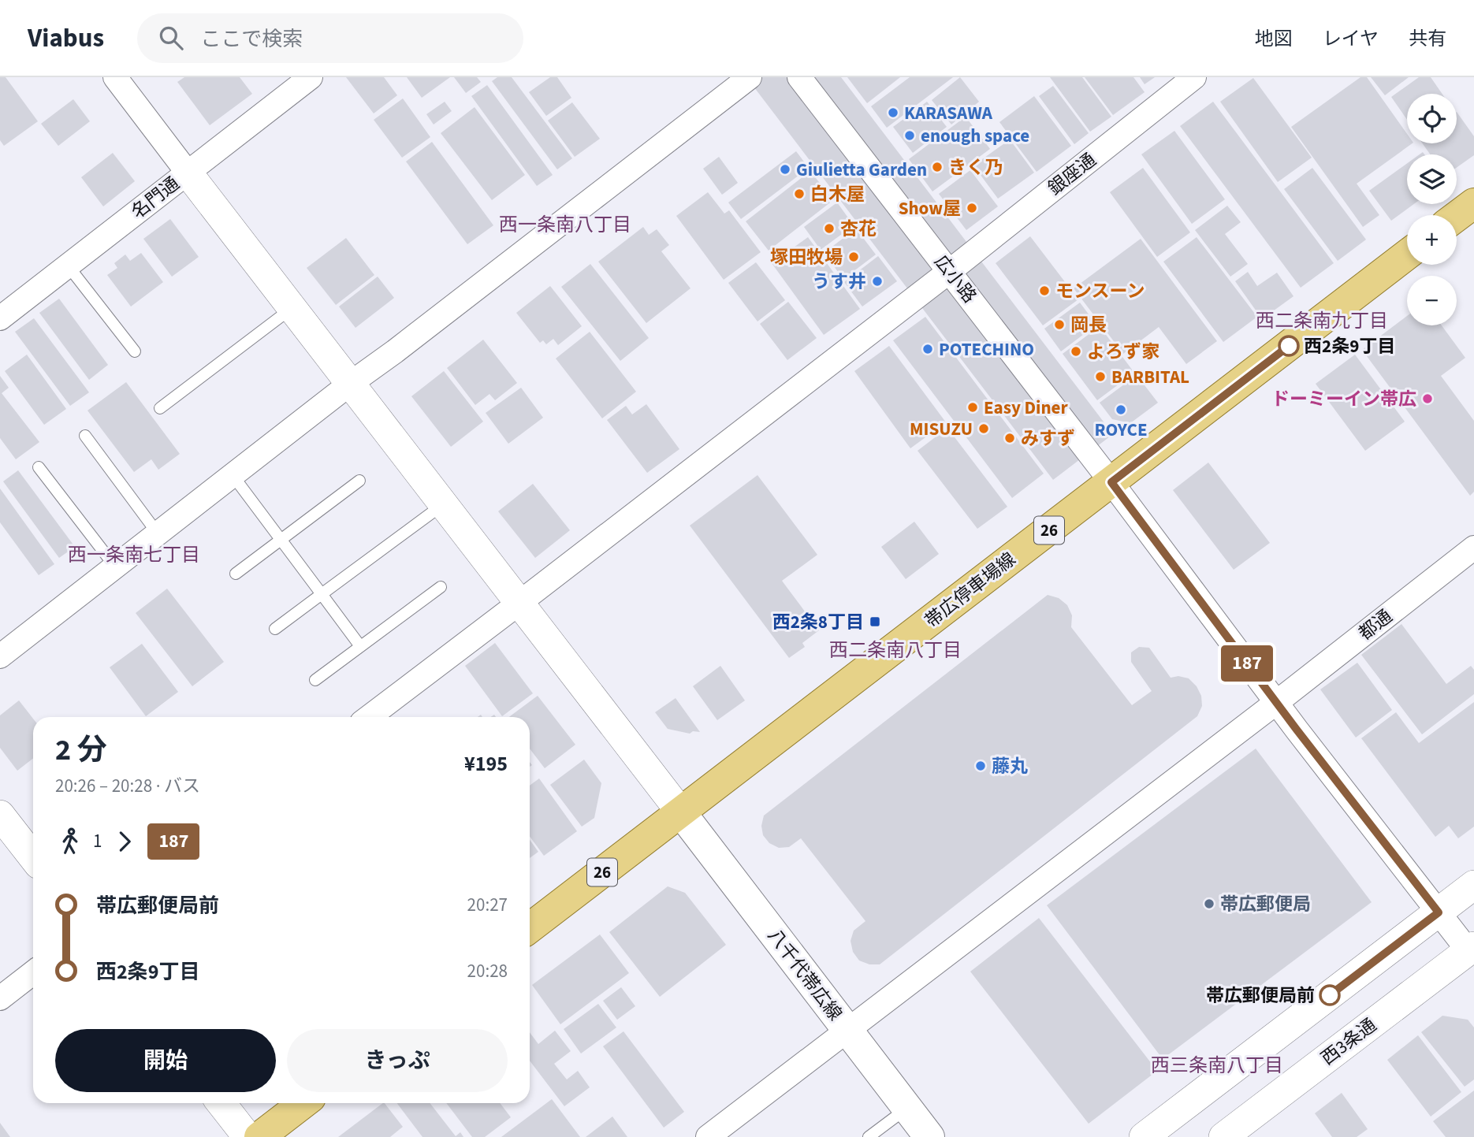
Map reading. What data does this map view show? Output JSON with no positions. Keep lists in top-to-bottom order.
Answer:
{
  "streets": {
    "main road": ["26", "帯広停車場線", "八千代帯広線"],
    "street": [
      "銀座通",
      "名門通",
      "広小路",
      "都通",
      "西3条通"
    ]
  },
  "crossings": [
    ["銀座通", "広小路"],
    ["広小路", "帯広停車場線"],
    ["広小路", "都通"],
    ["広小路", "西3条通"],
    ["帯広停車場線", "八千代帯広線"],
    ["都通", "八千代帯広線"]
  ],
  "districts": [
    "西一条南八丁目",
    "西二条南九丁目",
    "西一条南七丁目",
    "西二条南八丁目",
    "西三条南八丁目"
  ],
  "places": {
    "other": [
      "KARASAWA",
      "enough space",
      "きく乃",
      "Giulietta Garden",
      "白木屋",
      "Show屋",
      "杏花",
      "塚田牧場",
      "うす井",
      "モンスーン",
      "岡長",
      "西2条9丁目",
      "POTECHINO",
      "よろず家",
      "BARBITAL",
      "ドーミーイン帯広",
      "Easy Diner",
      "ROYCE",
      "MISUZU",
      "みすず",
      "藤丸",
      "帯広郵便局",
      "帯広郵便局前"
    ],
    "transit": ["西2条8丁目"]
  },
  "lines": ["bus line 187"],
  "page": {
    "header": "Viabus",
    "search": "ここで検索",
    "nav": ["地図", "レイヤ", "共有"],
    "on_map": "187",
    "map_buttons": ["+", "−"],
    "heading": ["2 分", "20:26 – 20:28 · バス", "¥195"],
    "legs": ["1", "187"],
    "list": [
      {
        "name": "帯広郵便局前",
        "value": "20:27"
      },
      {
        "name": "西2条9丁目",
        "value": "20:28"
      }
    ],
    "buttons": ["開始", "きっぷ"]
  }
}
